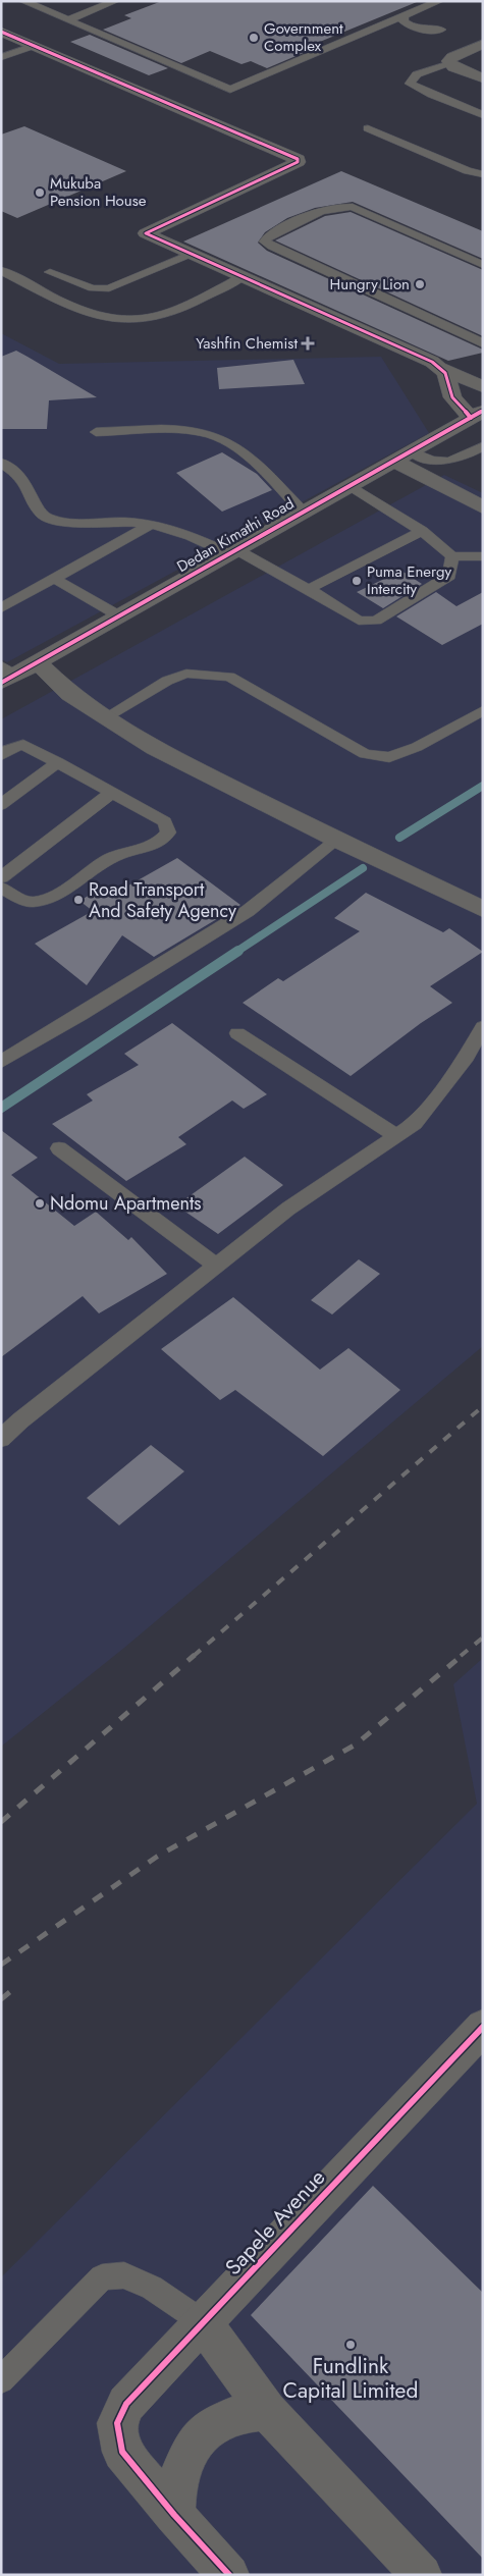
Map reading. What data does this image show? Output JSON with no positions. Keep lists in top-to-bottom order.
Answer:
{
  "streets": {
    "street": ["Dedan Kimathi Road", "Sapele Avenue"]
  },
  "places": {
    "other": [
      "Government Complex",
      "Mukuba Pension House",
      "Hungry Lion",
      "Puma Energy Intercity",
      "Road Transport And Safety Agency",
      "Ndomu Apartments",
      "Fundlink Capital Limited"
    ],
    "health": ["Yashfin Chemist"]
  }
}
